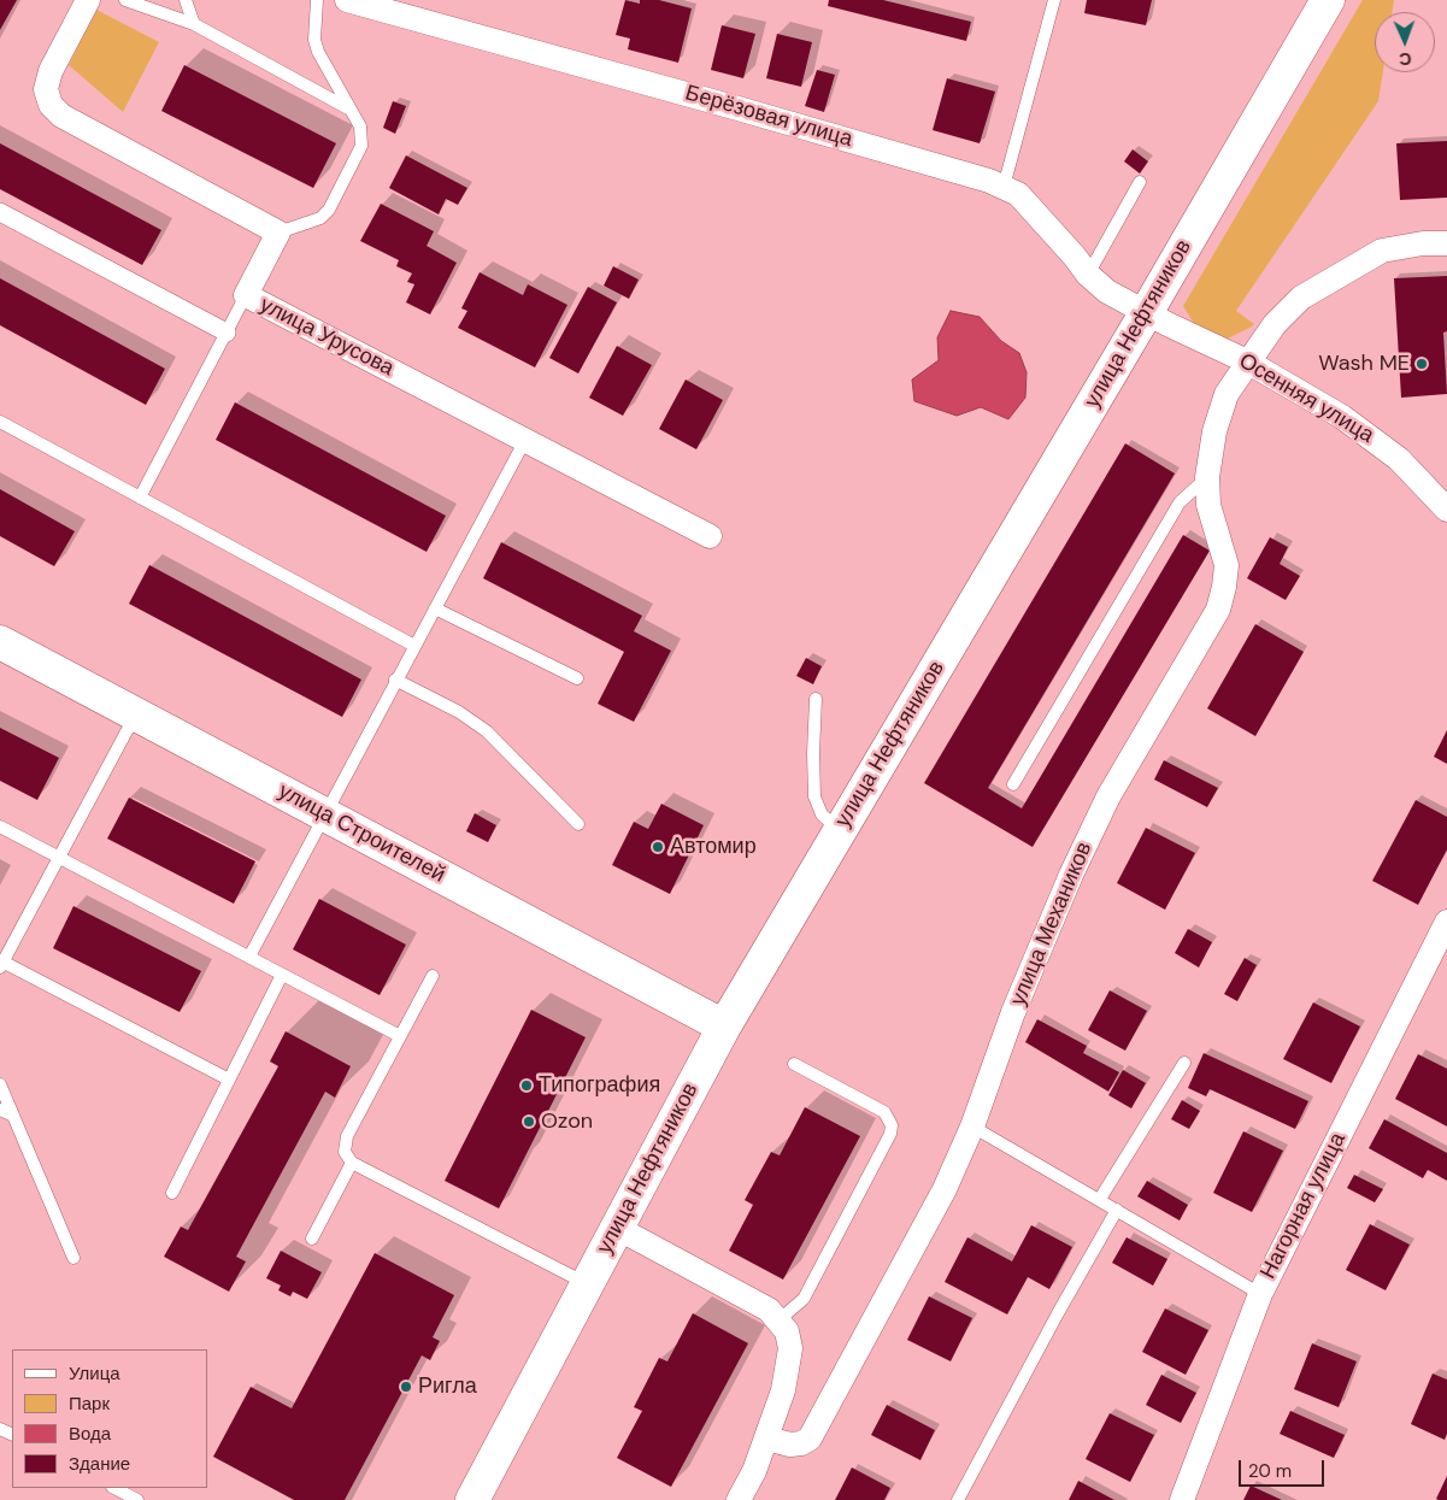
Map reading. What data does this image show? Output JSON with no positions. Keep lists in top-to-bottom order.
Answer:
{
  "streets": {
    "main road": ["улица Нефтяников", "улица Строителей"],
    "street": [
      "Берёзовая улица",
      "улица Урусова",
      "Осенняя улица",
      "улица Механиков",
      "Нагорная улица"
    ]
  },
  "crossings": [
    ["Берёзовая улица", "улица Нефтяников"],
    ["Берёзовая улица", "Осенняя улица"],
    ["улица Нефтяников", "Осенняя улица"],
    ["улица Нефтяников", "улица Строителей"],
    ["Осенняя улица", "улица Механиков"]
  ],
  "places": [
    "Wash ME",
    "Автомир",
    "Типография",
    "Ozon",
    "Ригла"
  ],
  "legend": [
    "Улица",
    "Парк",
    "Вода",
    "Здание"
  ],
  "scale_bar": "20 m",
  "north": "bottom"
}
